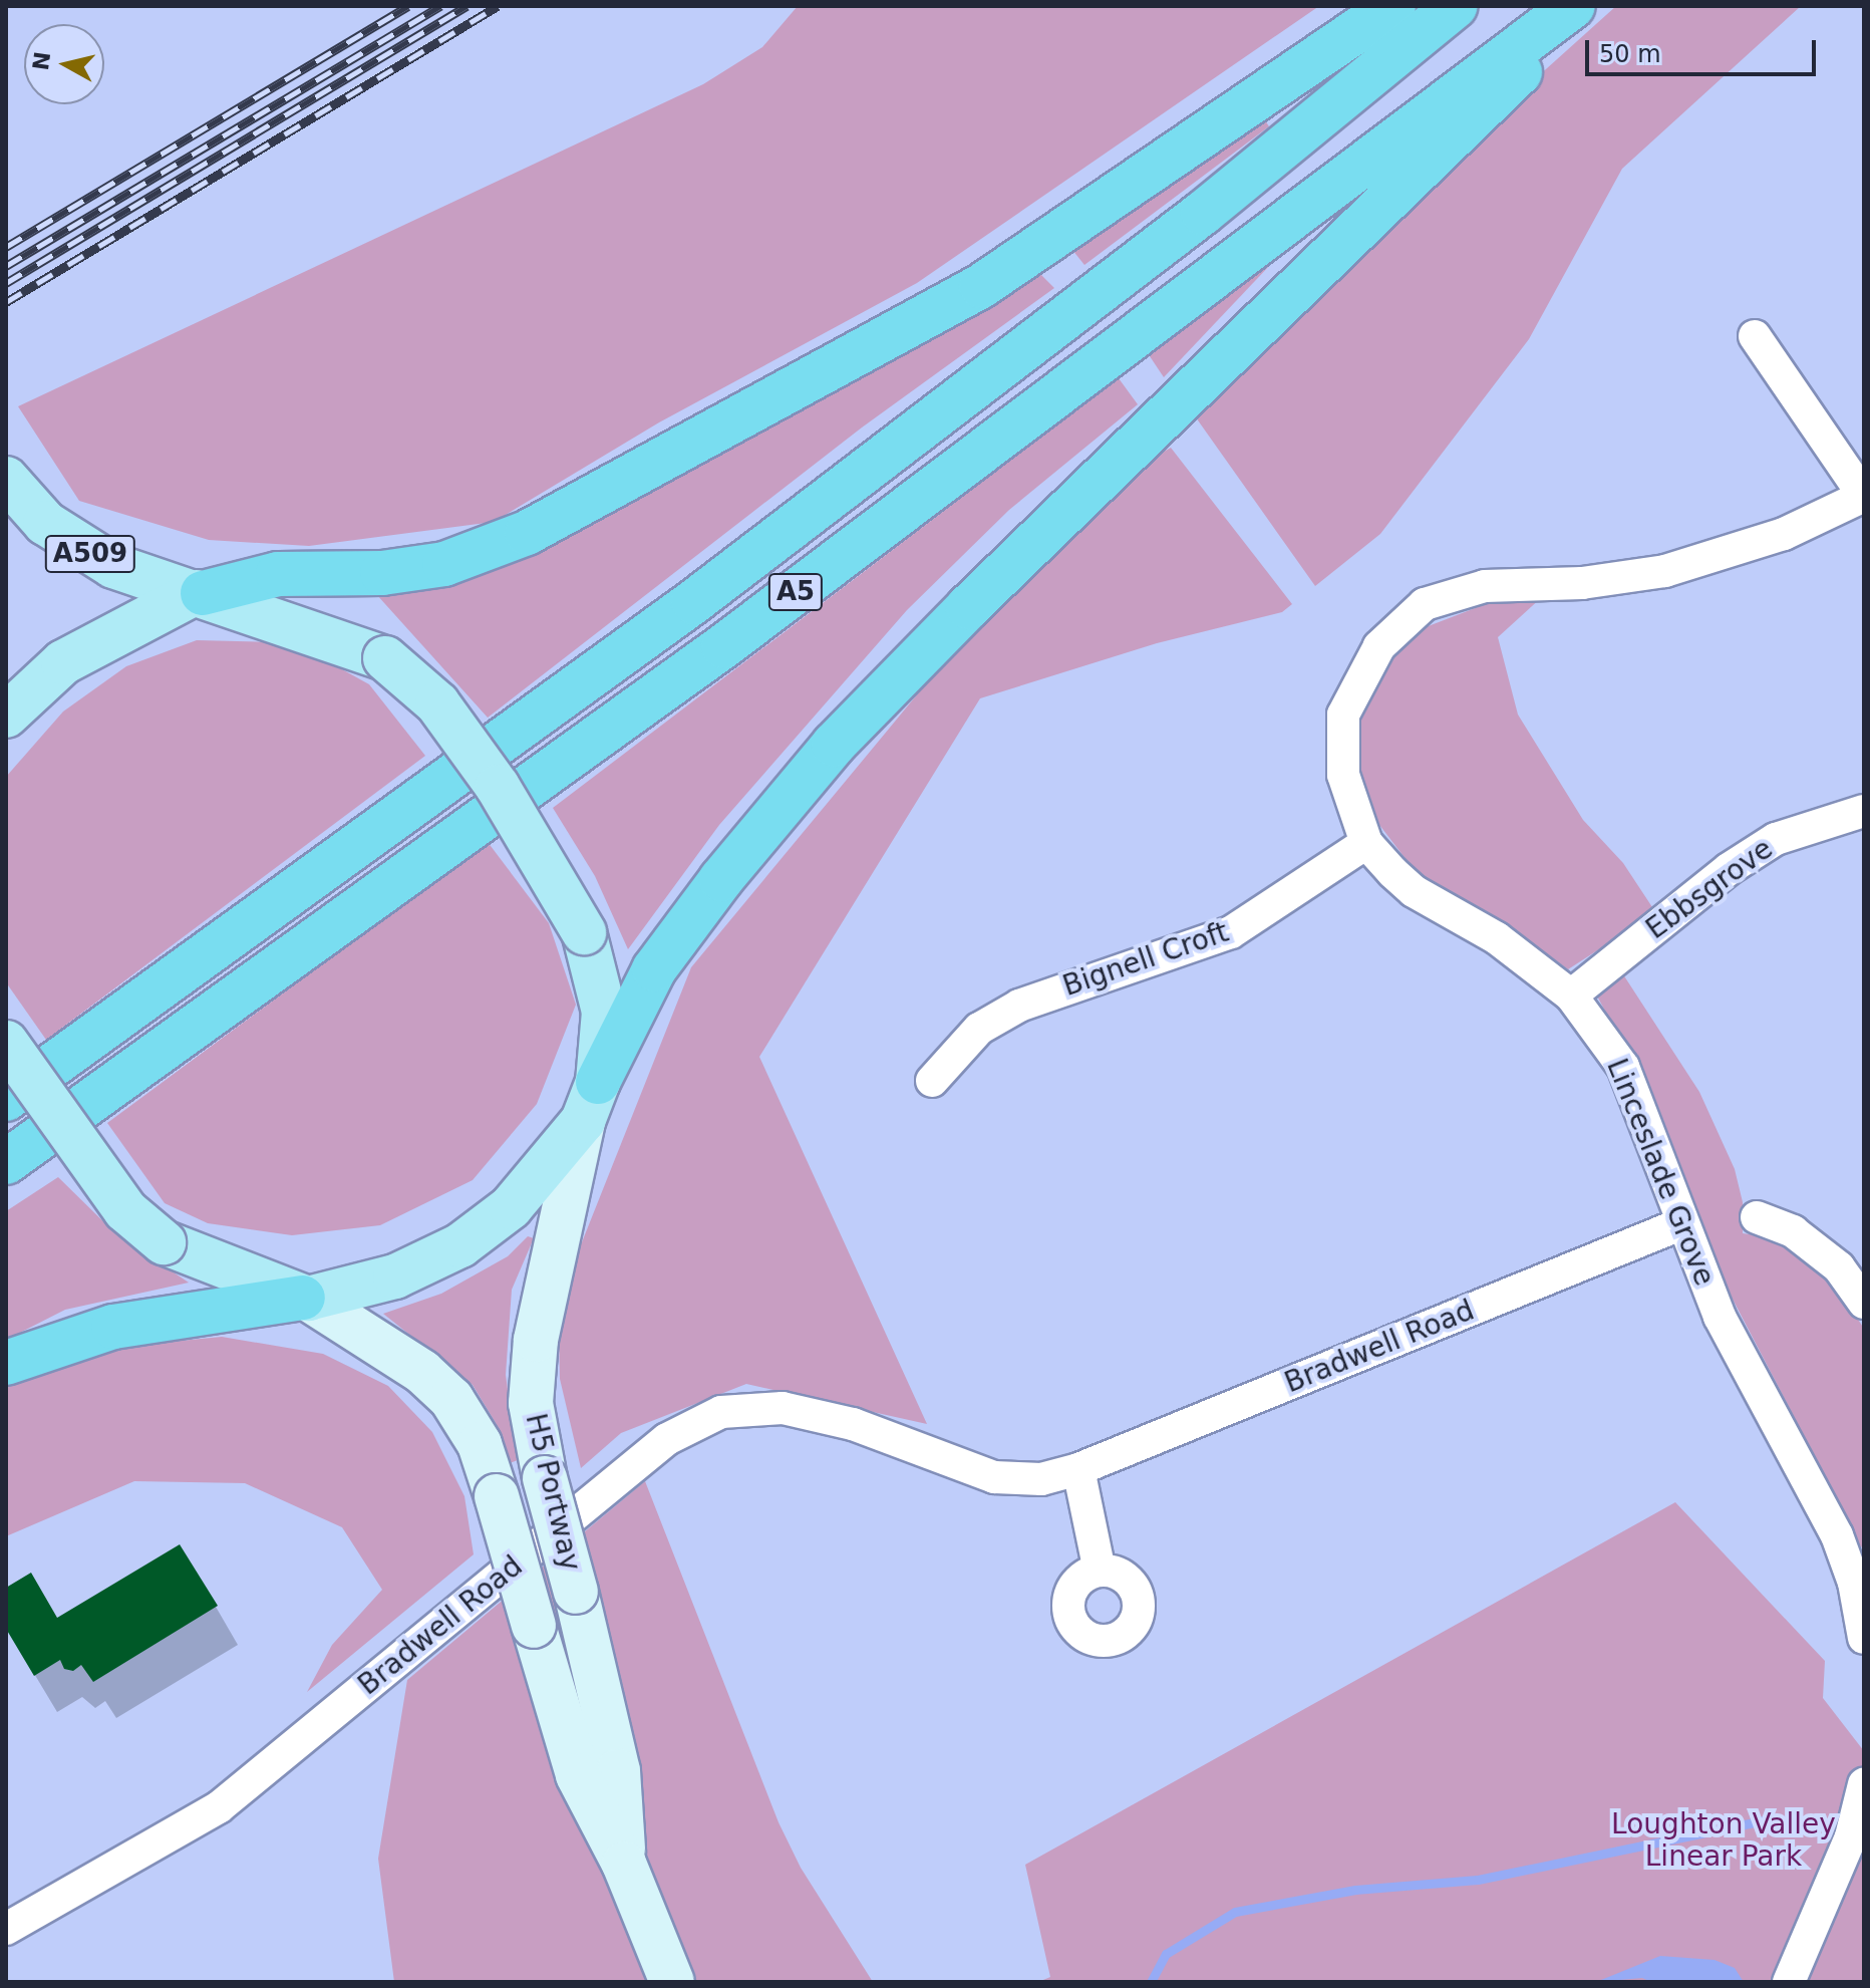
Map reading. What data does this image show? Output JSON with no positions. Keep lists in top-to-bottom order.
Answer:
{
  "streets": {
    "highway": ["A5"],
    "main road": ["A509"],
    "street": [
      "Ebbsgrove",
      "Bignell Croft",
      "Linceslade Grove",
      "Bradwell Road",
      "H5 Portway"
    ]
  },
  "crossings": [
    ["Ebbsgrove", "Linceslade Grove"],
    ["Bignell Croft", "Linceslade Grove"],
    ["Linceslade Grove", "Bradwell Road"]
  ],
  "parks": ["Loughton Valley Linear Park"],
  "scale_bar": "50 m",
  "north": "left"
}
